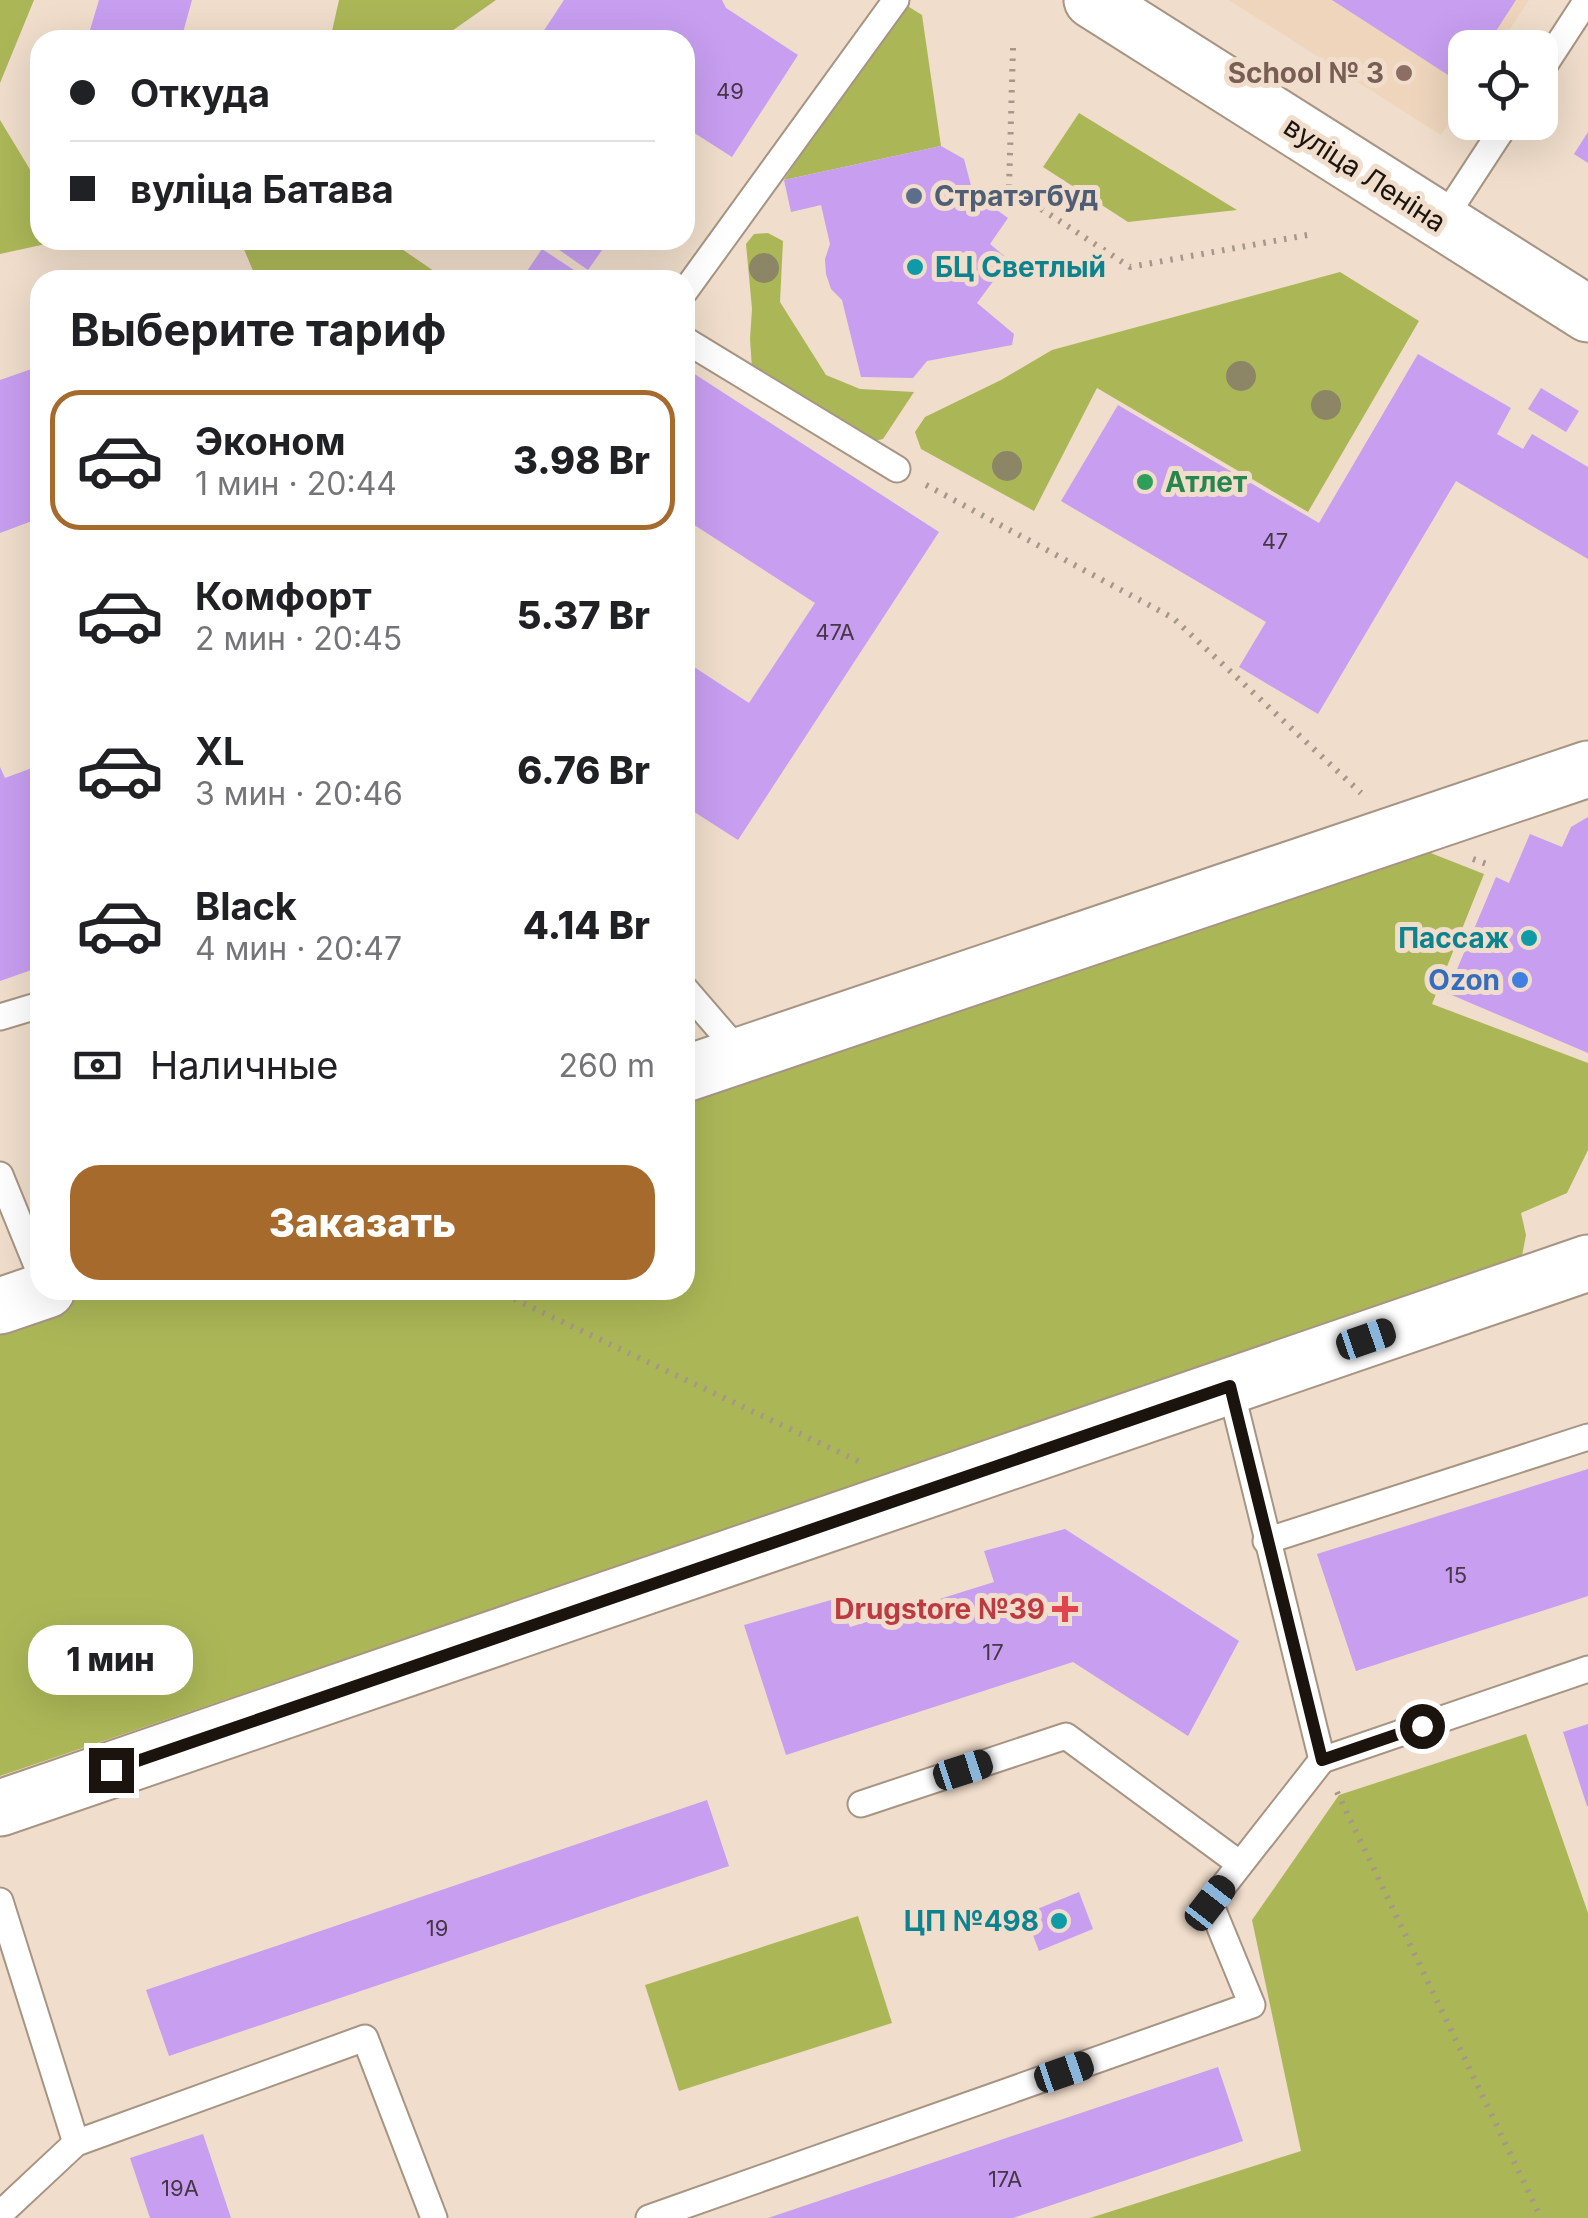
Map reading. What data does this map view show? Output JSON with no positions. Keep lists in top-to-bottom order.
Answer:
{
  "streets": {
    "street": ["вуліца Леніна"]
  },
  "places": {
    "other": [
      "School № 3",
      "Стратэгбуд",
      "БЦ Светлый",
      "Атлет",
      "Пассаж",
      "Ozon",
      "ЦП №498"
    ],
    "health": ["Drugstore №39"]
  },
  "house_numbers": [
    "49",
    "47",
    "47А",
    "15",
    "17",
    "19",
    "17А",
    "19А"
  ],
  "page": {
    "banner": ["Откуда", "вуліца Батава"],
    "heading": "Выберите тариф",
    "list": [
      {
        "name": "Эконом",
        "note": "1 мин · 20:44",
        "value": "3.98 Br"
      },
      {
        "name": "Комфорт",
        "note": "2 мин · 20:45",
        "value": "5.37 Br"
      },
      {
        "name": "XL",
        "note": "3 мин · 20:46",
        "value": "6.76 Br"
      },
      {
        "name": "Black",
        "note": "4 мин · 20:47",
        "value": "4.14 Br"
      }
    ],
    "pay": ["Наличные", "260 m"],
    "buttons": "Заказать",
    "bubble": "1 мин"
  }
}
